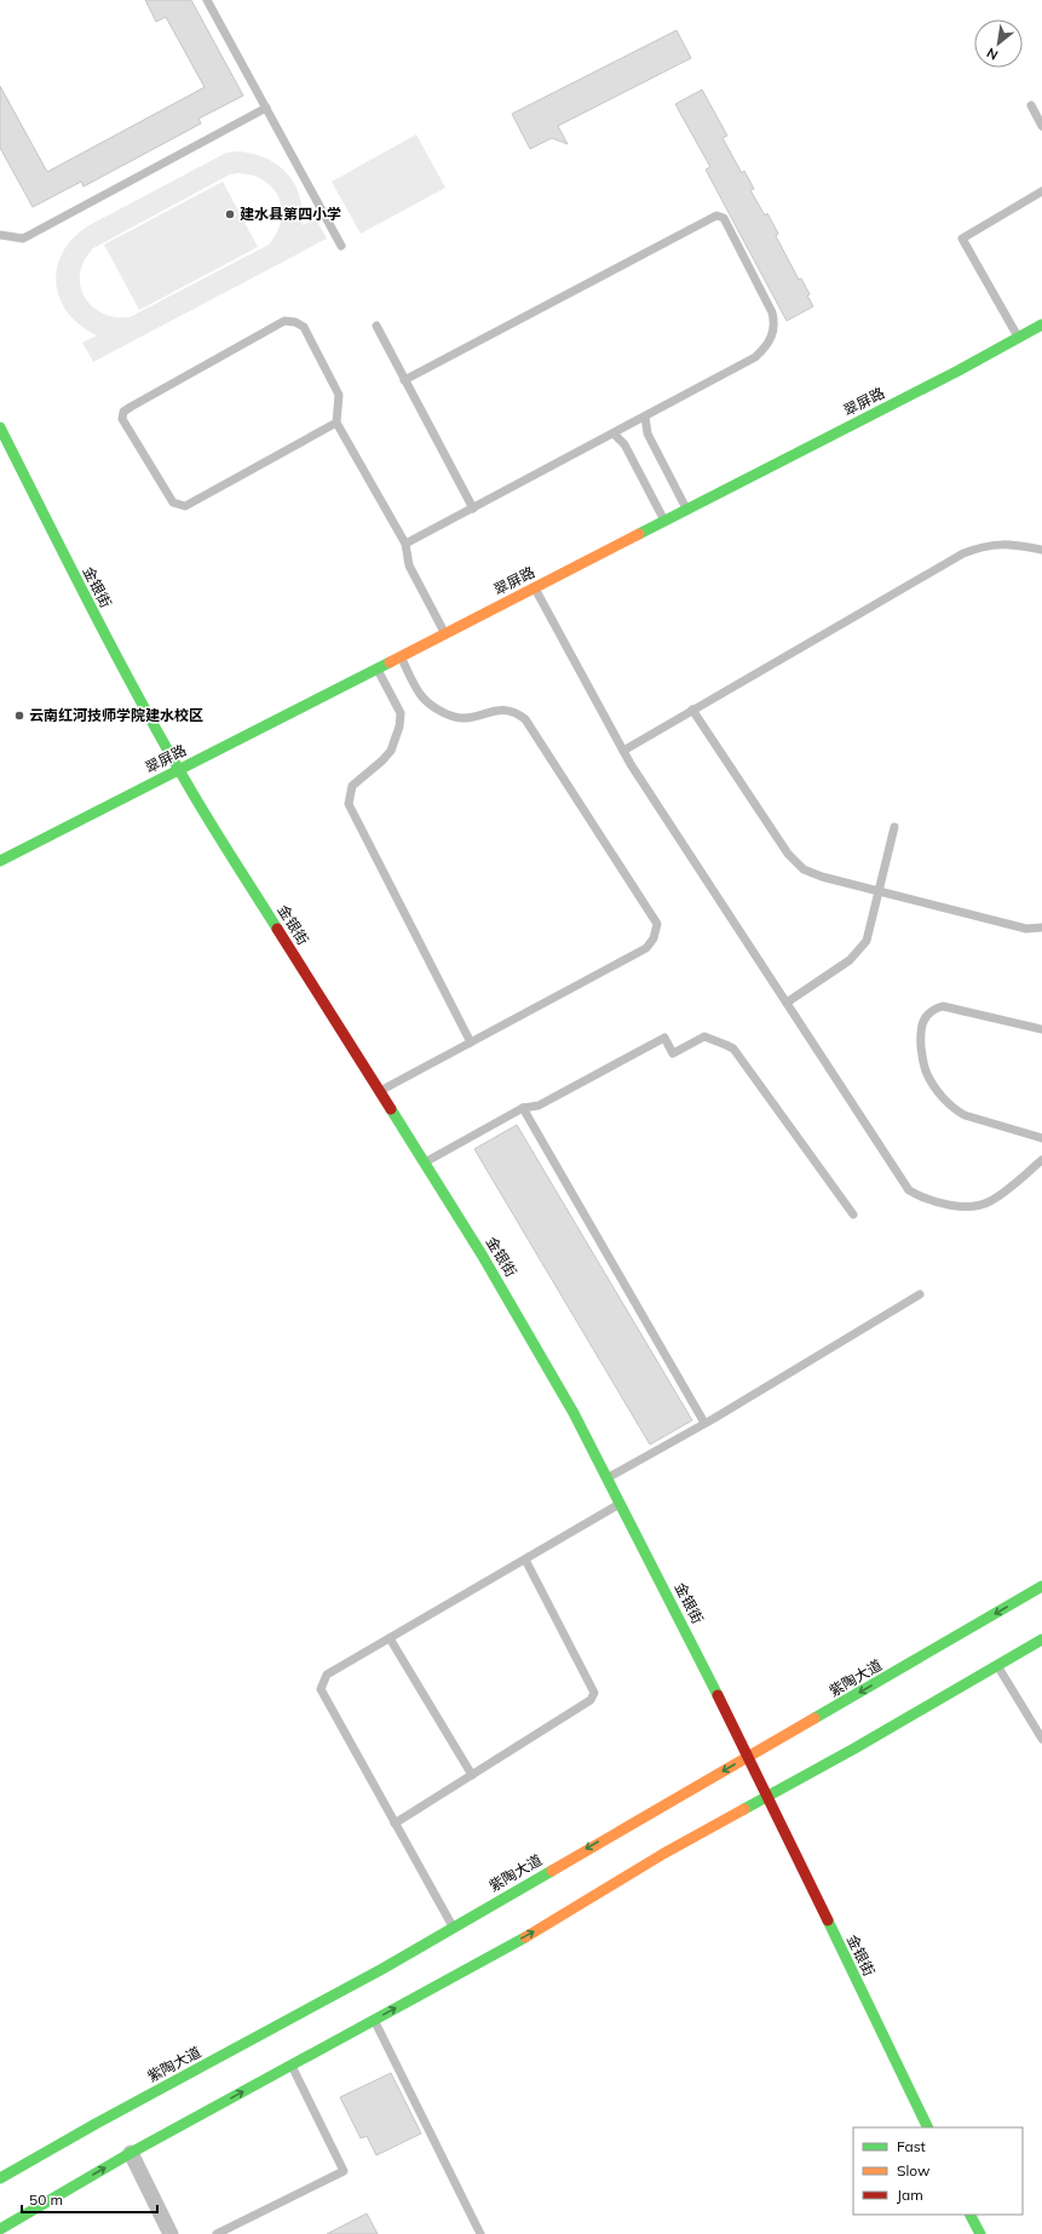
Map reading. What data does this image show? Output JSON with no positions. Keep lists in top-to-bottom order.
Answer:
{
  "streets": {
    "street": ["翠屏路", "金银街", "紫陶大道"]
  },
  "crossings": [
    ["翠屏路", "金银街"],
    ["金银街", "紫陶大道"]
  ],
  "places": ["建水县第四小学", "云南红河技师学院建水校区"],
  "legend": ["Fast", "Slow", "Jam"],
  "scale_bar": "50 m",
  "north": "bottom left"
}
